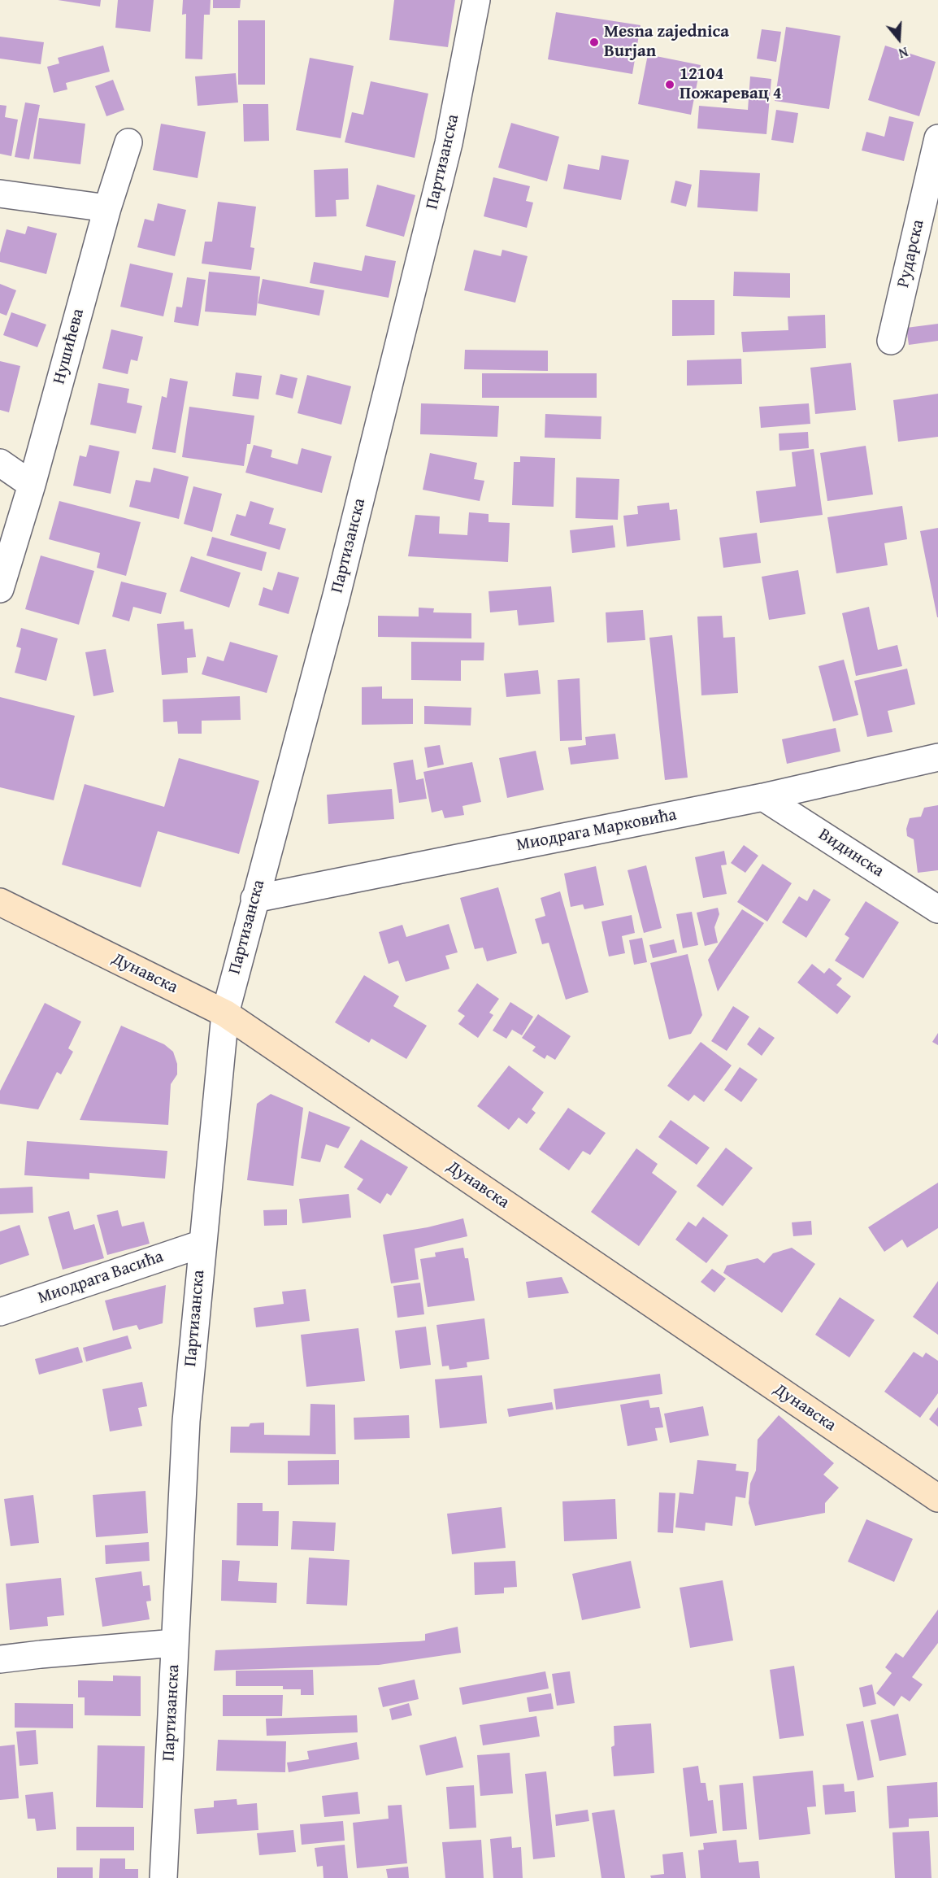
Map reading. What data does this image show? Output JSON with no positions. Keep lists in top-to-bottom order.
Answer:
{
  "streets": {
    "street": [
      "Партизанска",
      "Рударска",
      "Нушићева",
      "Миодрага Марковића",
      "Видинска",
      "Дунавска",
      "Миодрага Васића"
    ]
  },
  "crossings": [
    ["Партизанска", "Миодрага Марковића"],
    ["Партизанска", "Дунавска"],
    ["Партизанска", "Миодрага Васића"],
    ["Миодрага Марковића", "Видинска"]
  ],
  "places": ["Mesna zajednica Burjan", "12104 Пожаревац 4"],
  "north": "bottom"
}
